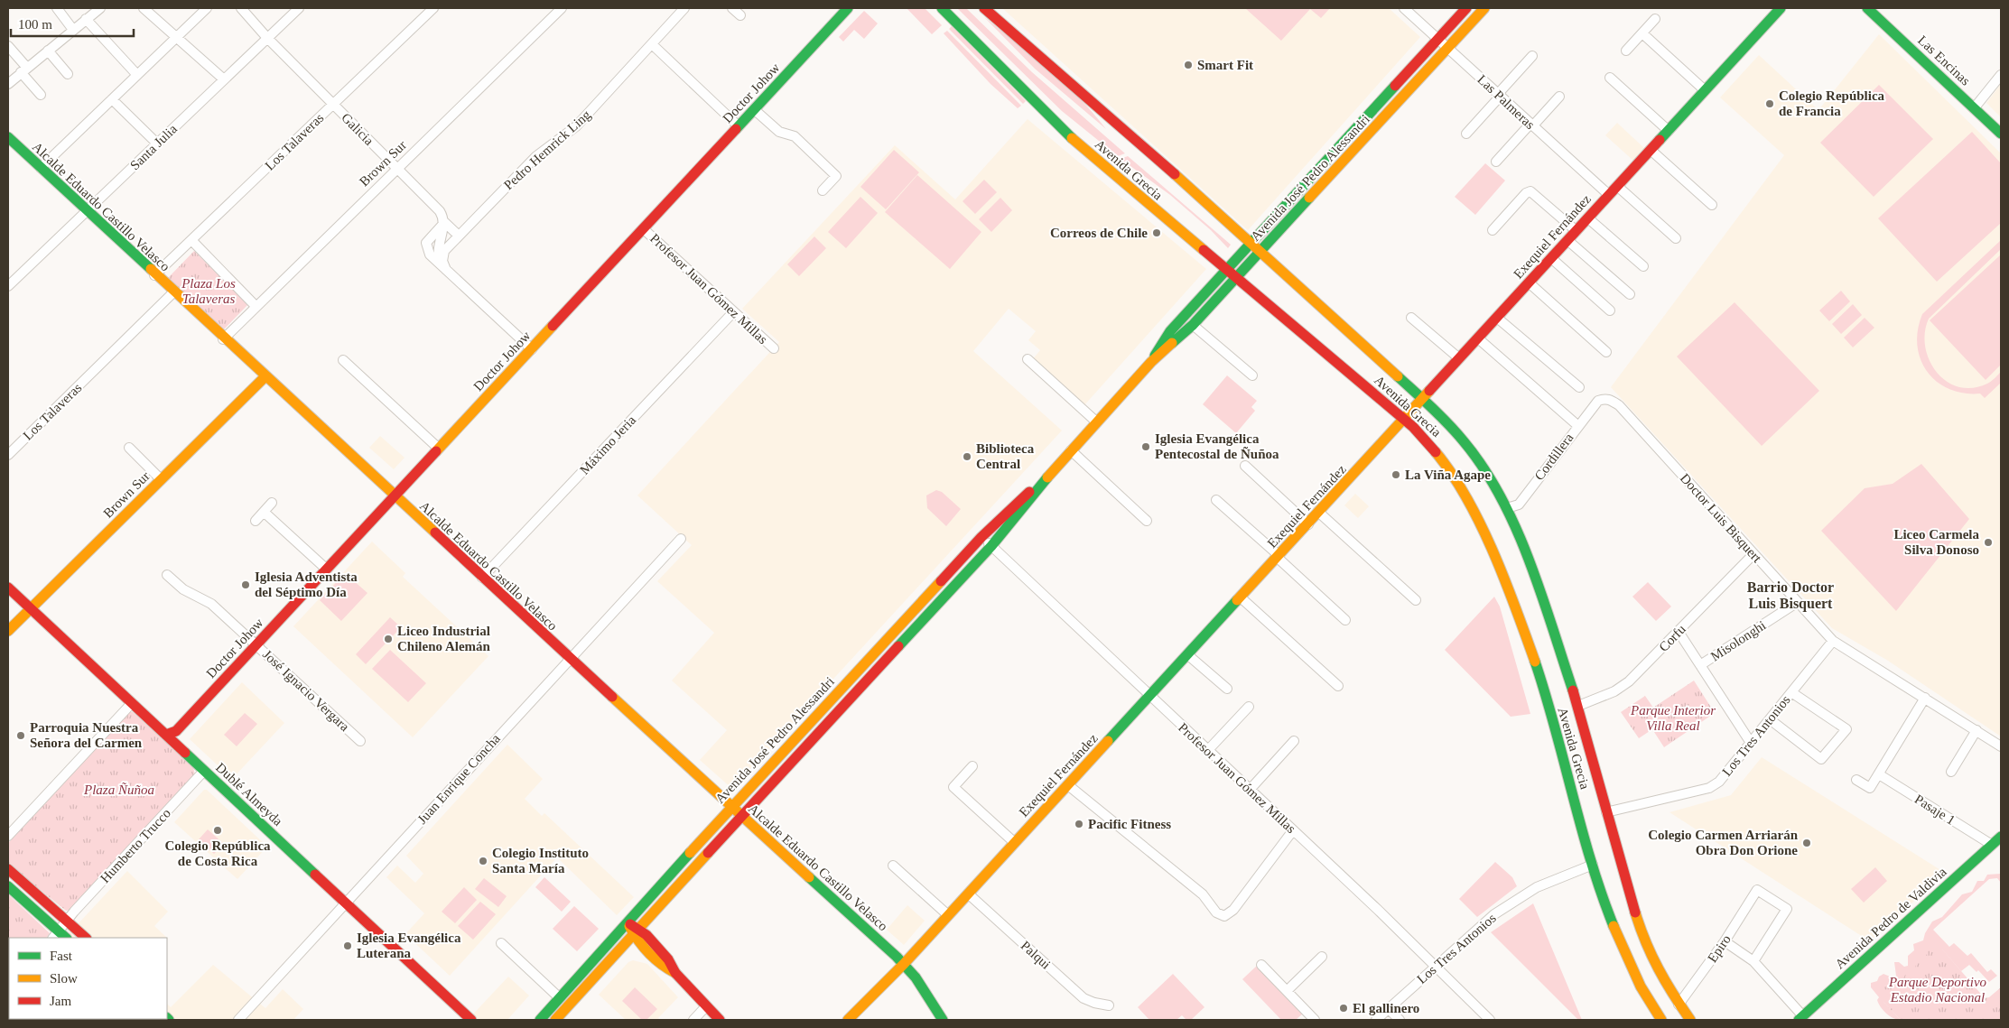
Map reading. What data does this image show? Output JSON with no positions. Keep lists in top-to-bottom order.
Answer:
{
  "streets": {
    "main road": [
      "Las Encinas",
      "Doctor Johow",
      "Brown Sur",
      "Avenida Grecia",
      "Avenida José Pedro Alessandri",
      "Alcalde Eduardo Castillo Velasco",
      "Exequiel Fernández",
      "Dublé Almeyda",
      "Avenida Pedro de Valdivia"
    ],
    "street": [
      "Las Palmeras",
      "Galicia",
      "Los Talaveras",
      "Santa Julia",
      "Pedro Hemrick Ling",
      "Profesor Juan Gómez Millas",
      "Máximo Jeria",
      "Cordillera",
      "Doctor Luis Bisquert",
      "Corfu",
      "Misolonghi",
      "José Ignacio Vergara",
      "Los Tres Antonios",
      "Juan Enrique Concha",
      "Pasaje 1",
      "Humberto Trucco",
      "Epiro",
      "Palqui"
    ]
  },
  "crossings": [
    ["Doctor Johow", "Alcalde Eduardo Castillo Velasco"],
    ["Doctor Johow", "Profesor Juan Gómez Millas"],
    ["Doctor Johow", "José Ignacio Vergara"],
    ["Doctor Johow", "Dublé Almeyda"],
    ["Las Palmeras", "Avenida José Pedro Alessandri"],
    ["Las Palmeras", "Exequiel Fernández"],
    ["Galicia", "Los Talaveras"],
    ["Galicia", "Santa Julia"],
    ["Galicia", "Pedro Hemrick Ling"],
    ["Galicia", "Brown Sur"],
    ["Los Talaveras", "Alcalde Eduardo Castillo Velasco"],
    ["Santa Julia", "Alcalde Eduardo Castillo Velasco"],
    ["Brown Sur", "Alcalde Eduardo Castillo Velasco"],
    ["Brown Sur", "Dublé Almeyda"],
    ["Avenida Grecia", "Avenida José Pedro Alessandri"],
    ["Avenida Grecia", "Exequiel Fernández"],
    ["Avenida Grecia", "Cordillera"],
    ["Avenida Grecia", "Corfu"],
    ["Avenida Grecia", "Los Tres Antonios"],
    ["Avenida Grecia", "Epiro"],
    ["Avenida José Pedro Alessandri", "Alcalde Eduardo Castillo Velasco"],
    ["Avenida José Pedro Alessandri", "Profesor Juan Gómez Millas"],
    ["Alcalde Eduardo Castillo Velasco", "Exequiel Fernández"],
    ["Alcalde Eduardo Castillo Velasco", "Máximo Jeria"],
    ["Alcalde Eduardo Castillo Velasco", "Juan Enrique Concha"],
    ["Exequiel Fernández", "Profesor Juan Gómez Millas"],
    ["Exequiel Fernández", "Palqui"],
    ["Profesor Juan Gómez Millas", "Máximo Jeria"],
    ["Profesor Juan Gómez Millas", "Los Tres Antonios"],
    ["Cordillera", "Doctor Luis Bisquert"],
    ["Doctor Luis Bisquert", "Corfu"],
    ["Doctor Luis Bisquert", "Misolonghi"],
    ["Doctor Luis Bisquert", "Los Tres Antonios"],
    ["Juan Enrique Concha", "Dublé Almeyda"],
    ["Dublé Almeyda", "Humberto Trucco"],
    ["Pasaje 1", "Avenida Pedro de Valdivia"]
  ],
  "districts": ["Barrio Doctor Luis Bisquert"],
  "parks": [
    "Plaza Los Talaveras",
    "Parque Interior Villa Real",
    "Plaza Ñuñoa",
    "Parque Deportivo Estadio Nacional"
  ],
  "places": [
    "Smart Fit",
    "Colegio República de Francia",
    "Correos de Chile",
    "Iglesia Evangélica Pentecostal de Ñuñoa",
    "Biblioteca Central",
    "La Viña Agape",
    "Liceo Carmela Silva Donoso",
    "Iglesia Adventista del Séptimo Día",
    "Liceo Industrial Chileno Alemán",
    "Parroquia Nuestra Señora del Carmen",
    "Pacific Fitness",
    "Colegio República de Costa Rica",
    "Colegio Carmen Arriarán Obra Don Orione",
    "Colegio Instituto Santa María",
    "Iglesia Evangélica Luterana",
    "El gallinero"
  ],
  "legend": ["Fast", "Slow", "Jam"],
  "scale_bar": "100 m"
}
